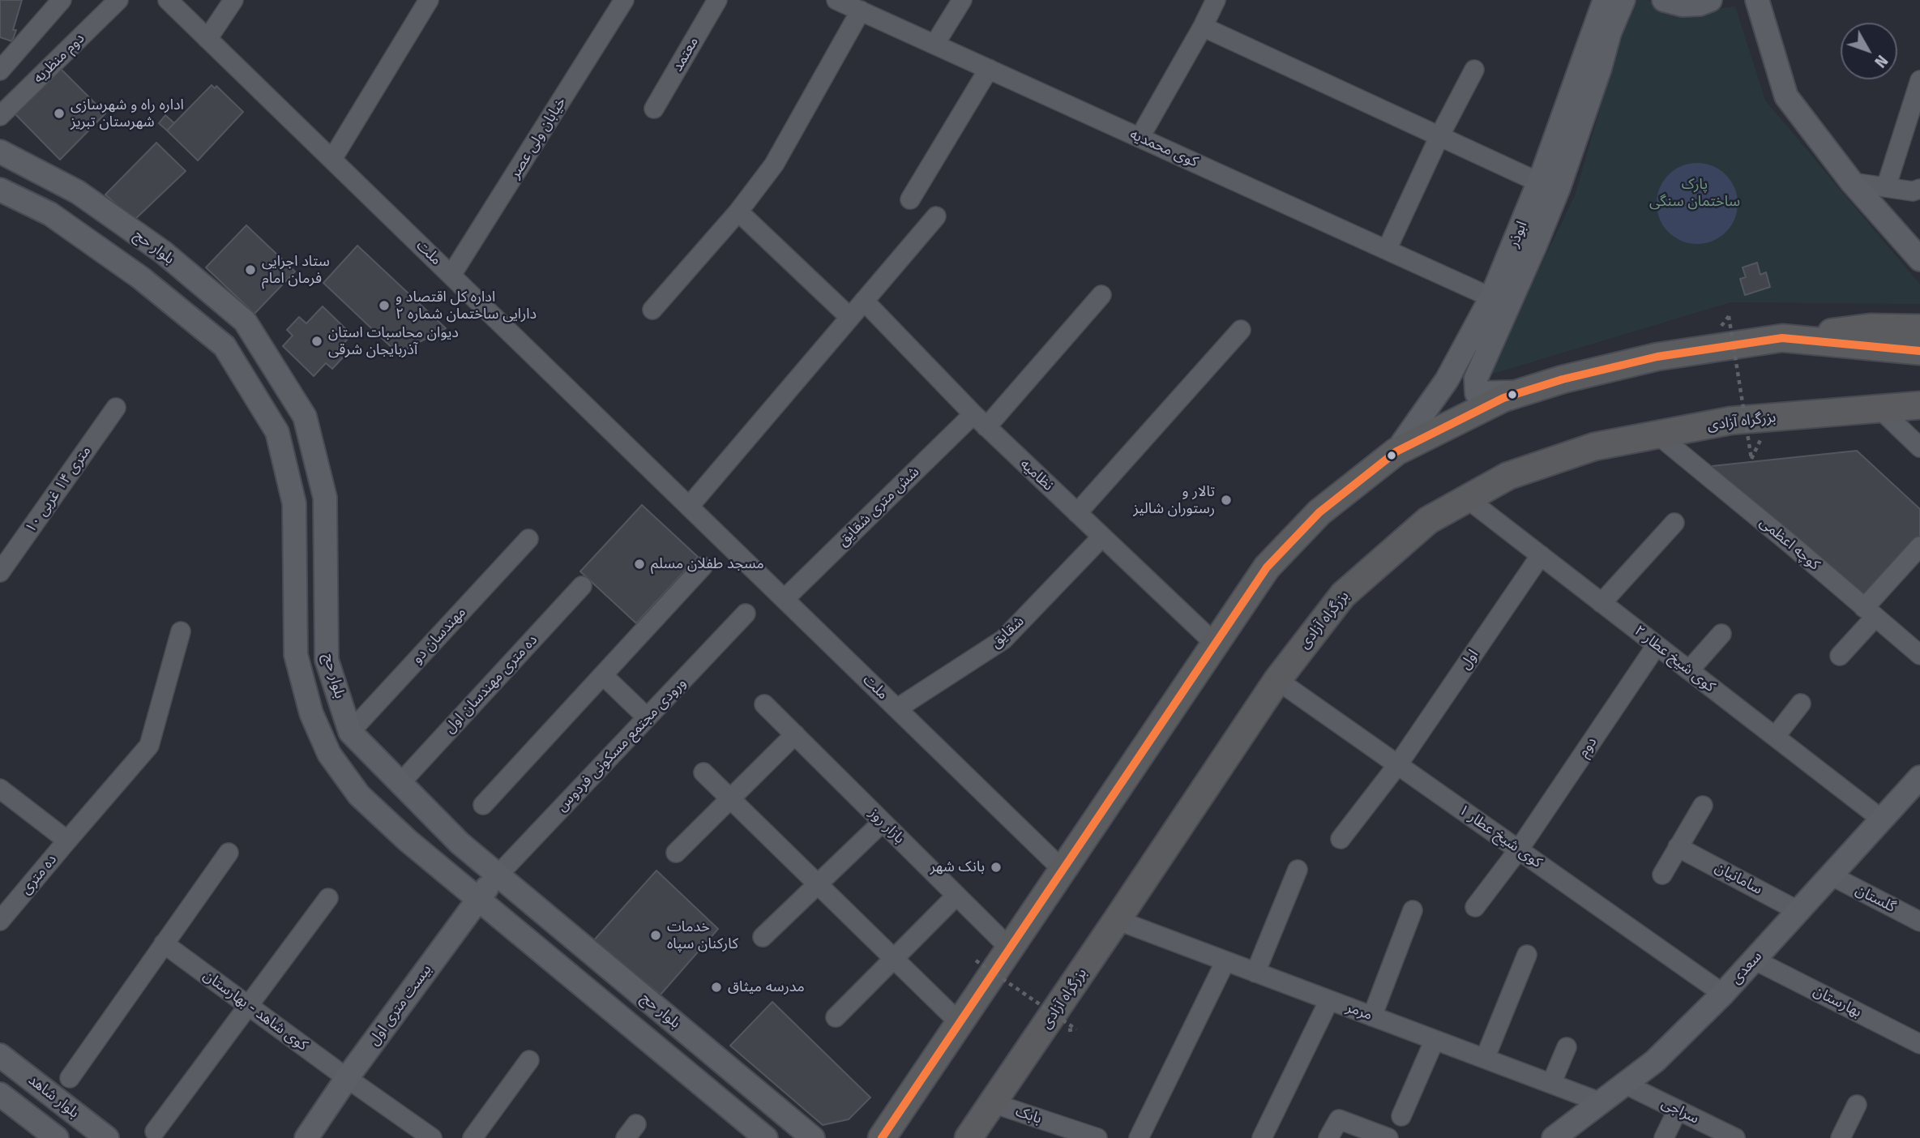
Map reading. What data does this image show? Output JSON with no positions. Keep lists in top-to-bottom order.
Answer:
{
  "streets": {
    "highway": ["بزرگراه آزادی"],
    "main road": [
      "ابوذر",
      "بلوار حج",
      "سعدی",
      "بیست متری اول",
      "بلوار شاهد"
    ],
    "street": [
      "معتمد",
      "دوم منظریه",
      "خیابان ولی عصر",
      "کوی محمدیه",
      "ملت",
      "نظامیه",
      "۱۰ متری ۱۴ غربی",
      "شش متری شقایق",
      "کوچه اعظمی",
      "شقایق",
      "مهندسان دو",
      "کوی شیخ عطار ۲",
      "اول",
      "ده متری مهندسان اول",
      "ورودی مجتمع مسکونی فردوس",
      "دوم",
      "بازار روز",
      "کوی شیخ عطار ۱",
      "ده متری",
      "سامانیان",
      "گلستان",
      "بهارستان",
      "کوی شاهد - بهارستان",
      "مرمر",
      "سراجی",
      "بابک"
    ]
  },
  "crossings": [
    ["خیابان ولی عصر", "ملت"],
    ["کوی محمدیه", "ابوذر"],
    ["بلوار حج", "مهندسان دو"],
    ["بلوار حج", "ده متری مهندسان اول"],
    ["بلوار حج", "ورودی مجتمع مسکونی فردوس"],
    ["بلوار حج", "بیست متری اول"],
    ["ملت", "شش متری شقایق"],
    ["ملت", "شقایق"],
    ["بزرگراه آزادی", "کوچه اعظمی"],
    ["بزرگراه آزادی", "کوی شیخ عطار ۲"],
    ["بزرگراه آزادی", "کوی شیخ عطار ۱"],
    ["بزرگراه آزادی", "مرمر"],
    ["بزرگراه آزادی", "بابک"],
    ["نظامیه", "شش متری شقایق"],
    ["نظامیه", "شقایق"],
    ["کوی شیخ عطار ۲", "اول"],
    ["کوی شیخ عطار ۲", "دوم"],
    ["کوی شیخ عطار ۲", "سعدی"],
    ["اول", "کوی شیخ عطار ۱"],
    ["ورودی مجتمع مسکونی فردوس", "بیست متری اول"],
    ["دوم", "کوی شیخ عطار ۱"],
    ["کوی شیخ عطار ۱", "سعدی"],
    ["سامانیان", "سعدی"],
    ["گلستان", "سعدی"],
    ["سعدی", "بهارستان"],
    ["سعدی", "مرمر"],
    ["سعدی", "سراجی"],
    ["بیست متری اول", "کوی شاهد - بهارستان"]
  ],
  "parks": ["پارک ساختمان سنگی"],
  "places": [
    "اداره راه و شهرسازی شهرستان تبریز",
    "ستاد اجرایی فرمان امام",
    "اداره کل اقتصاد و دارایی ساختمان شماره ۲",
    "دیوان محاسبات استان آذربایجان شرقی",
    "تالار و رستوران شالیز",
    "مسجد طفلان مسلم",
    "بانک شهر",
    "خدمات کارکنان سپاه",
    "مدرسه میثاق"
  ],
  "north": "bottom right"
}
